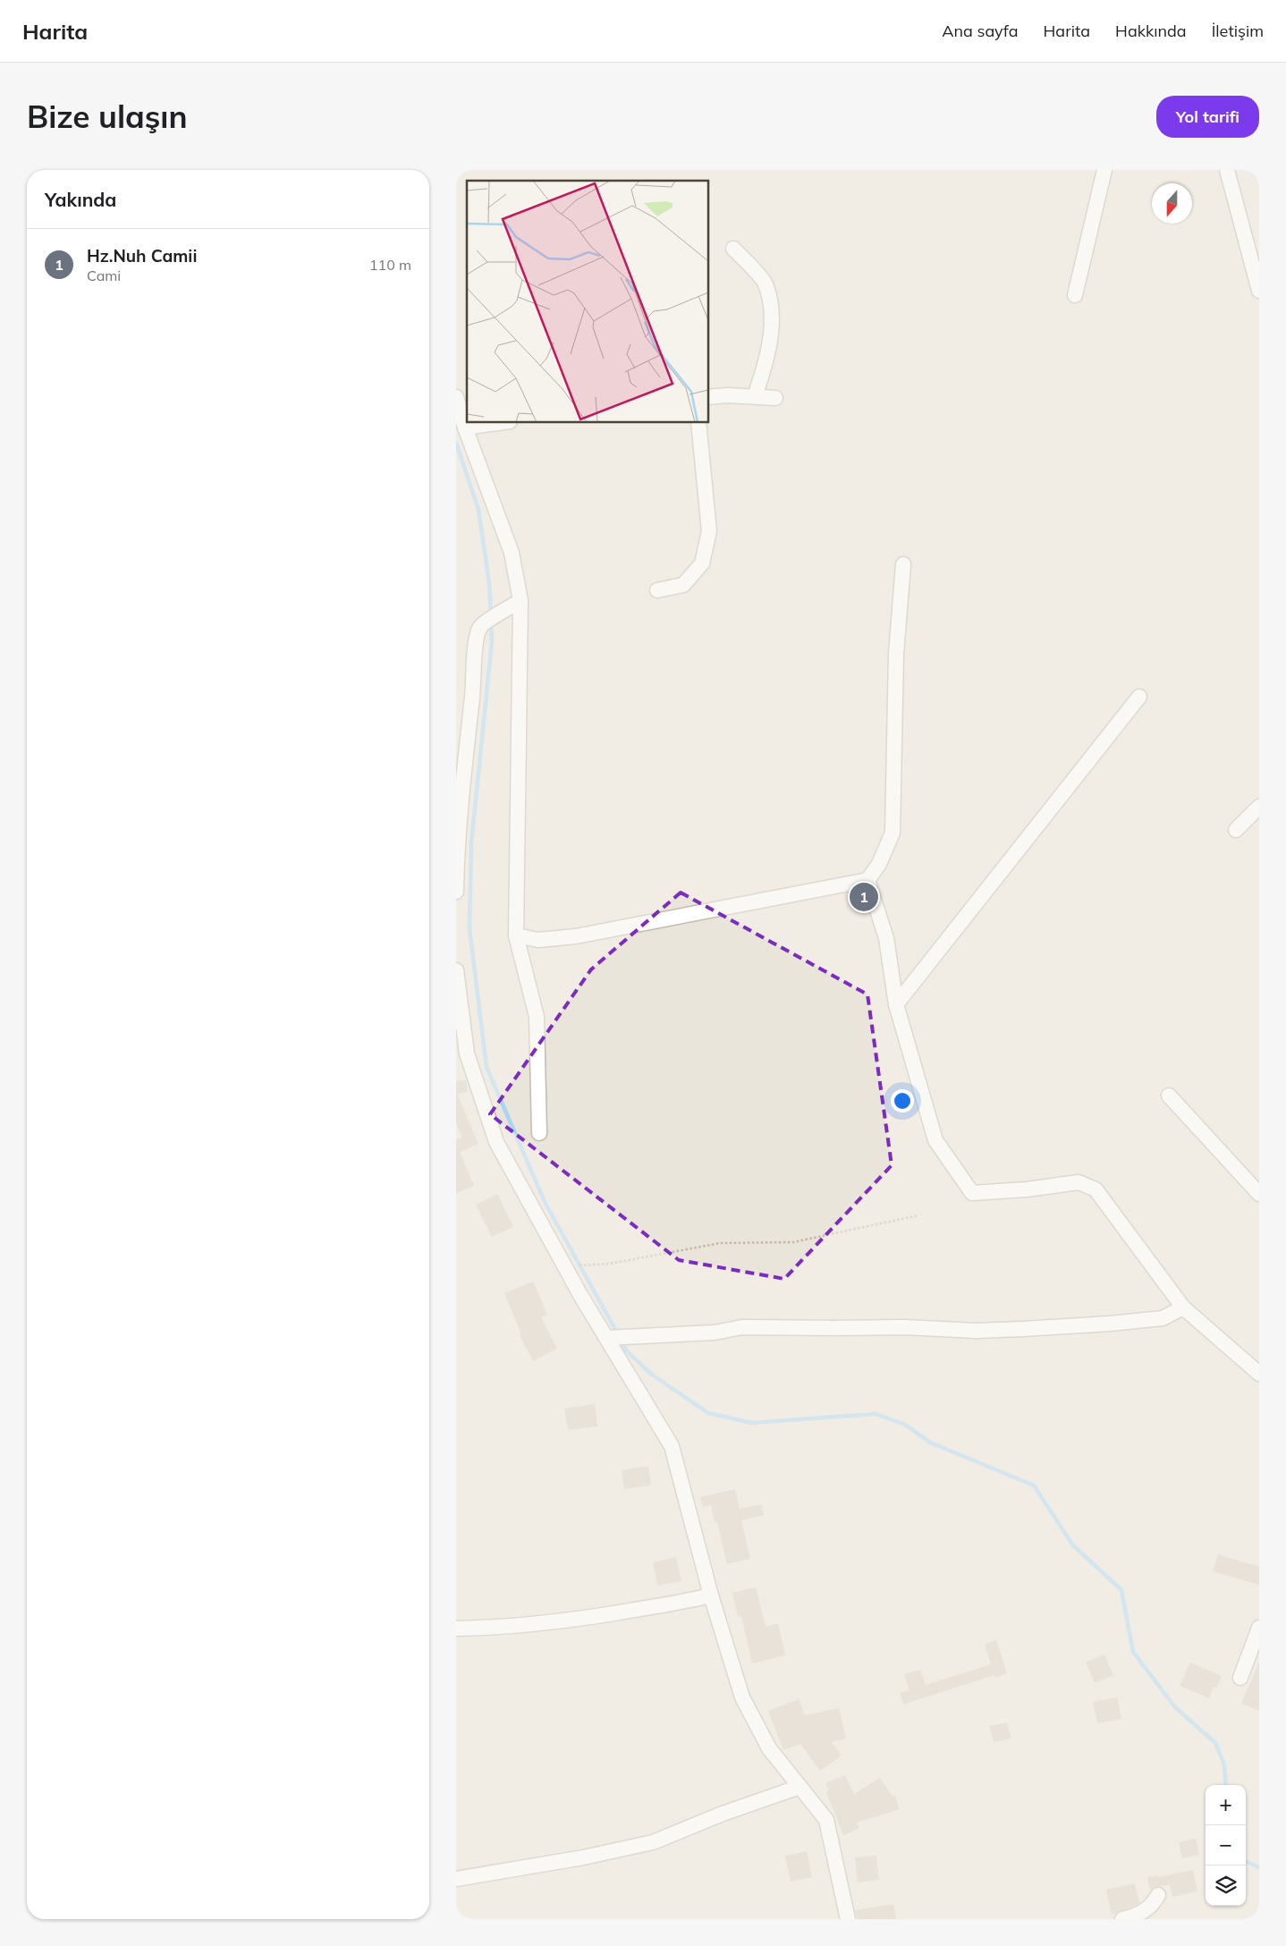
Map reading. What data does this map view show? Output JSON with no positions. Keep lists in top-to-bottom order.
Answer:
{
  "north": "bottom",
  "page": {
    "header": "Harita",
    "nav": [
      "Ana sayfa",
      "Harita",
      "Hakkında",
      "İletişim"
    ],
    "buttons": "Yol tarifi",
    "title": "Bize ulaşın",
    "heading": "Yakında",
    "list": [
      {
        "mark": "1",
        "name": "Hz.Nuh Camii",
        "note": "Cami",
        "value": "110 m"
      }
    ],
    "pins": "1",
    "map_buttons": ["+", "−"]
  }
}
